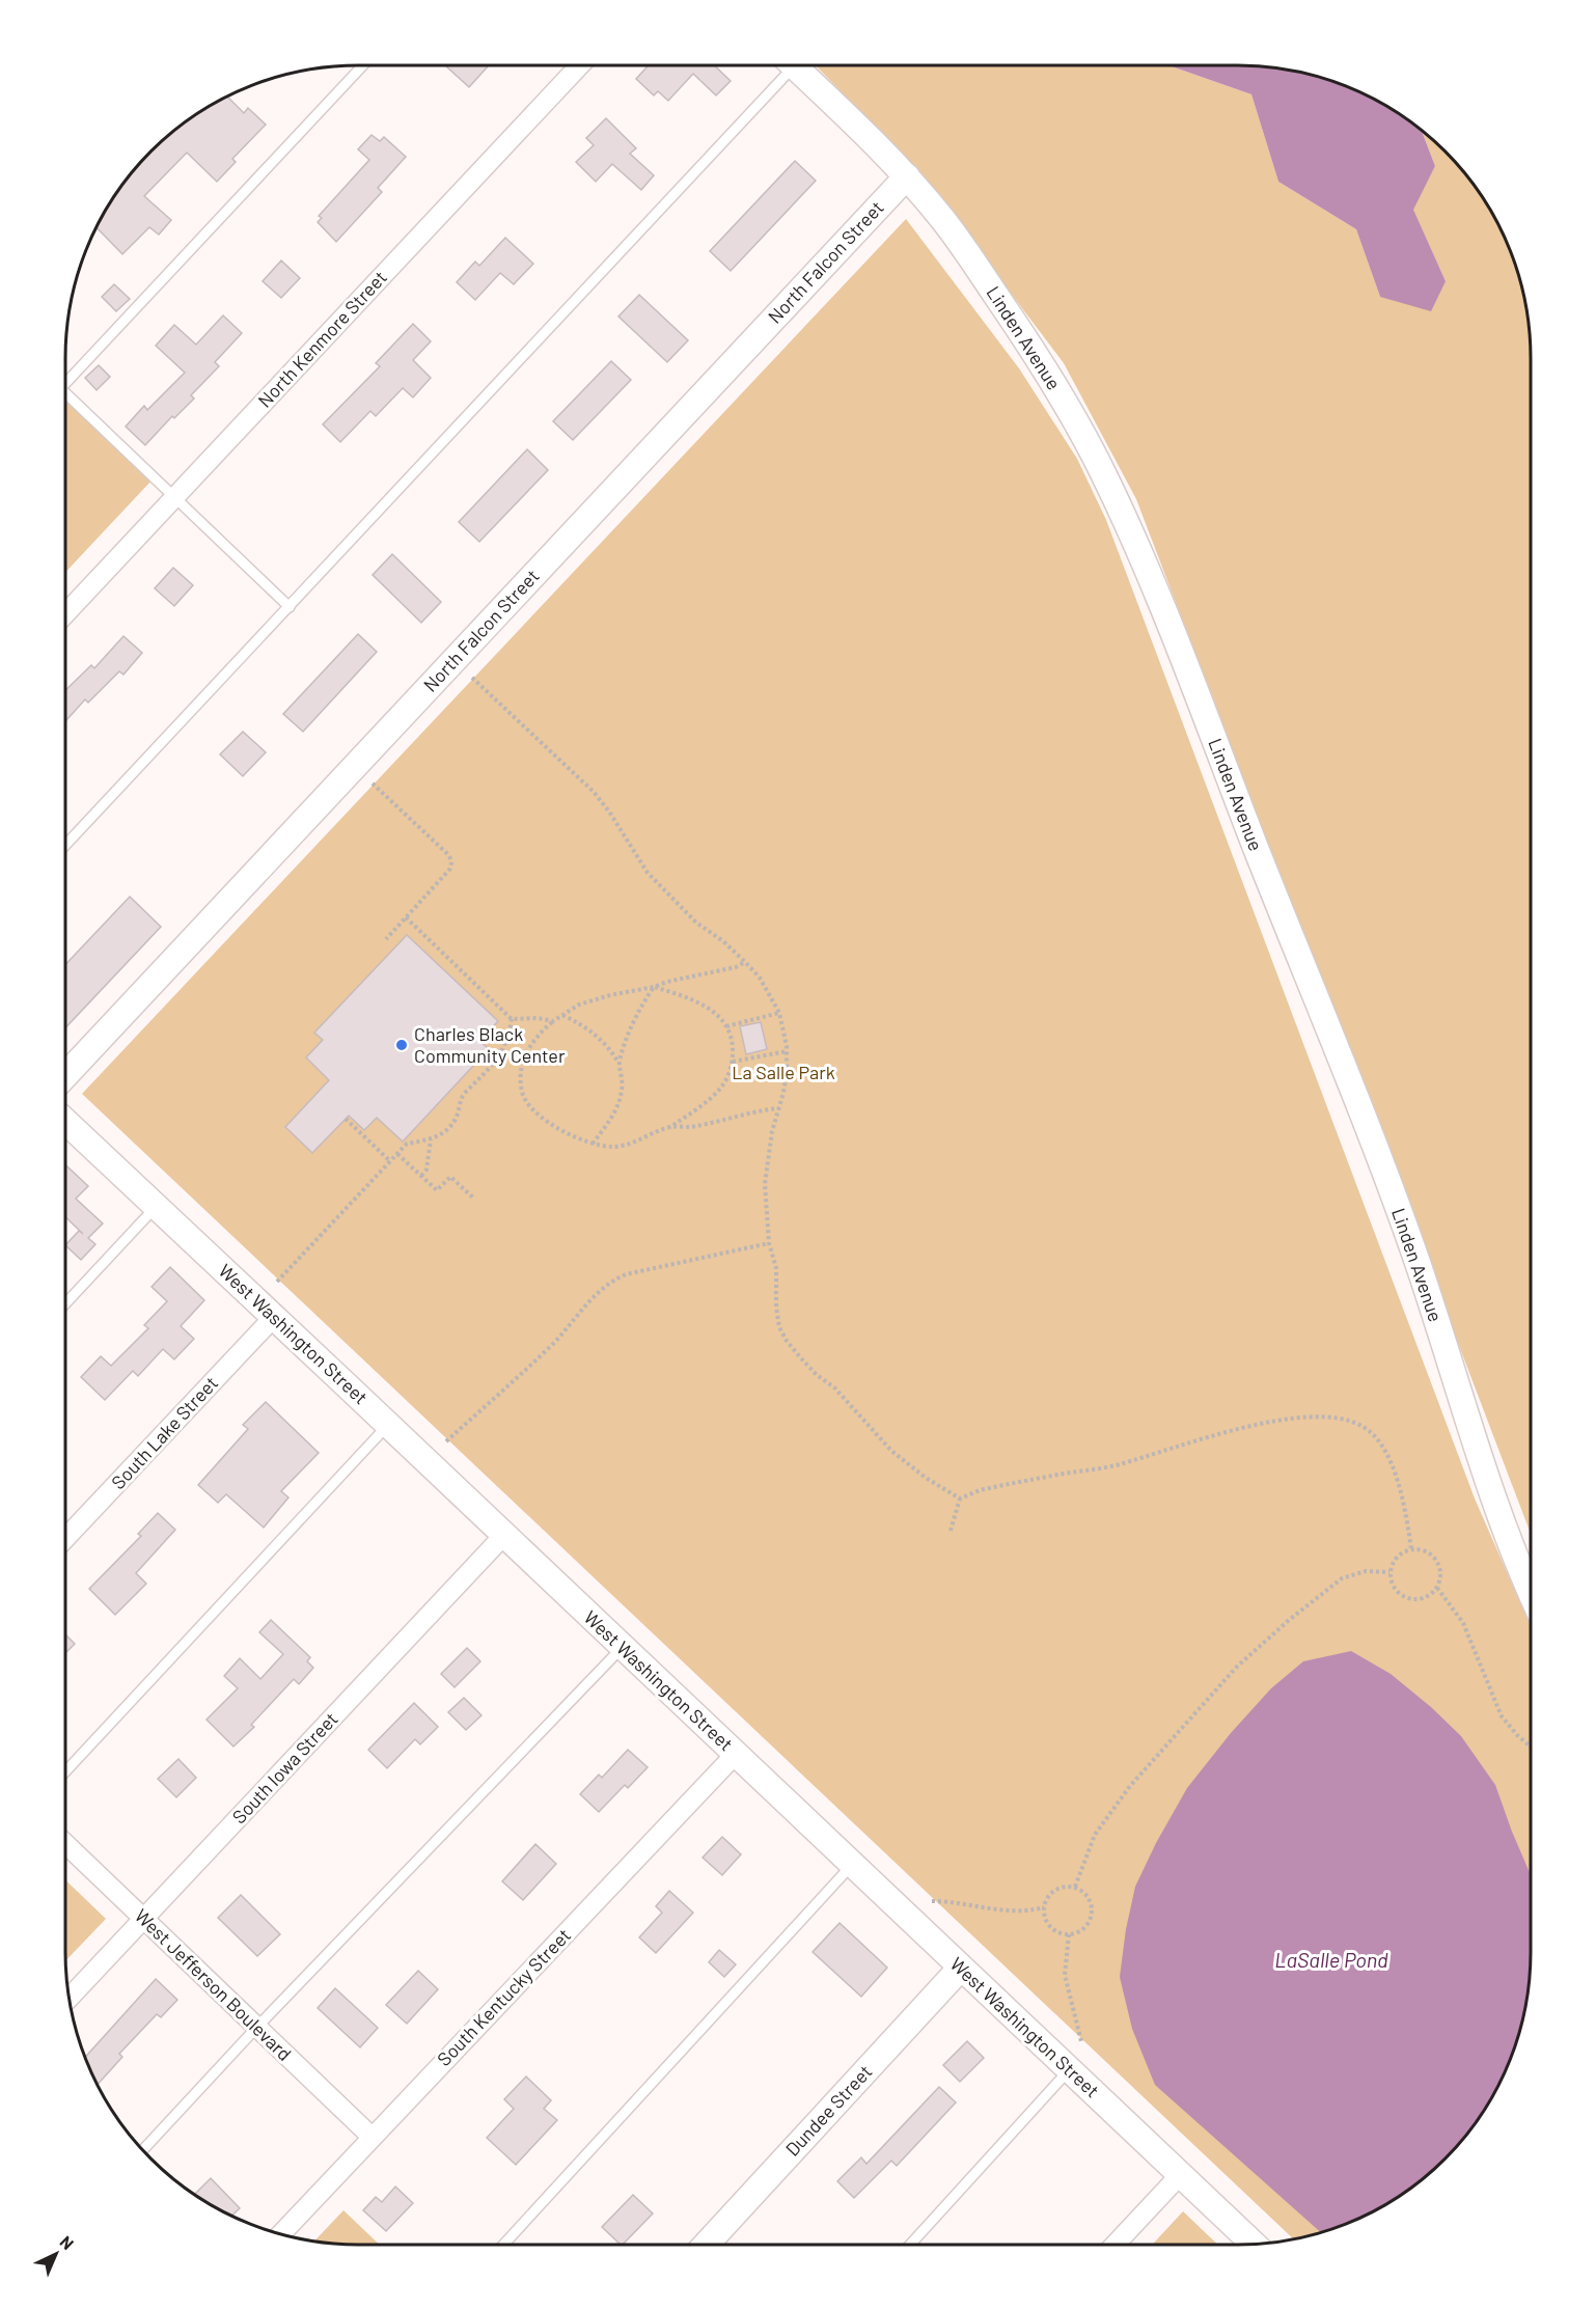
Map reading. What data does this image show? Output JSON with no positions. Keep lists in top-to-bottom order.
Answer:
{
  "streets": {
    "street": [
      "North Falcon Street",
      "Linden Avenue",
      "North Kenmore Street",
      "West Washington Street",
      "South Lake Street",
      "South Iowa Street",
      "West Jefferson Boulevard",
      "South Kentucky Street",
      "Dundee Street"
    ]
  },
  "crossings": [
    ["North Falcon Street", "Linden Avenue"],
    ["West Washington Street", "South Lake Street"],
    ["West Washington Street", "South Iowa Street"],
    ["West Washington Street", "South Kentucky Street"],
    ["West Washington Street", "Dundee Street"],
    ["South Iowa Street", "West Jefferson Boulevard"],
    ["West Jefferson Boulevard", "South Kentucky Street"]
  ],
  "water": ["LaSalle Pond"],
  "parks": ["La Salle Park"],
  "places": ["Charles Black Community Center"],
  "north": "top right"
}
